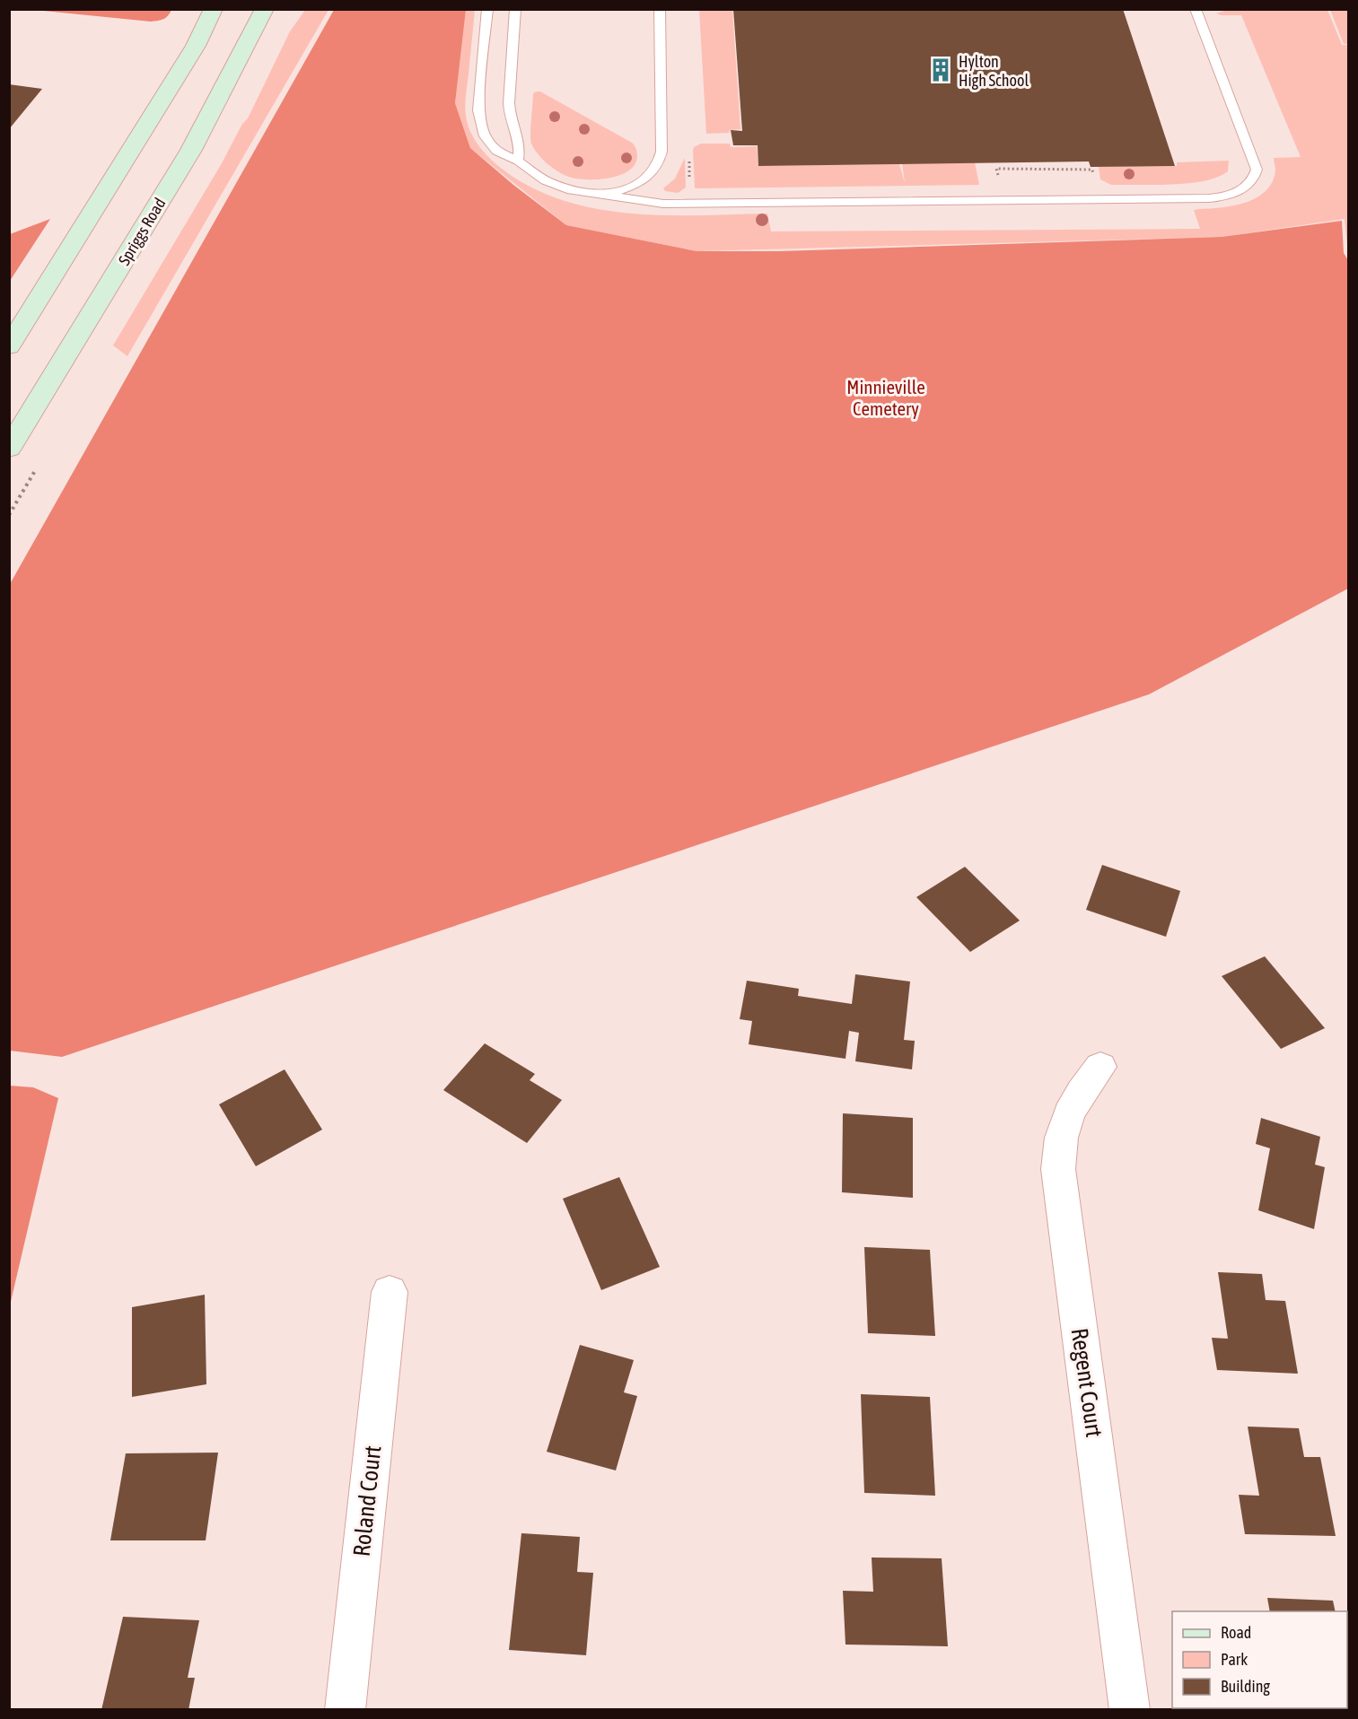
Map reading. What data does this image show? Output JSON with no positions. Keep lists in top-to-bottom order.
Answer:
{
  "streets": {
    "main road": ["Spriggs Road"],
    "street": ["Regent Court", "Roland Court"]
  },
  "parks": ["Minnieville Cemetery"],
  "places": {
    "building": ["Hylton High School"]
  },
  "legend": ["Road", "Park", "Building"]
}
